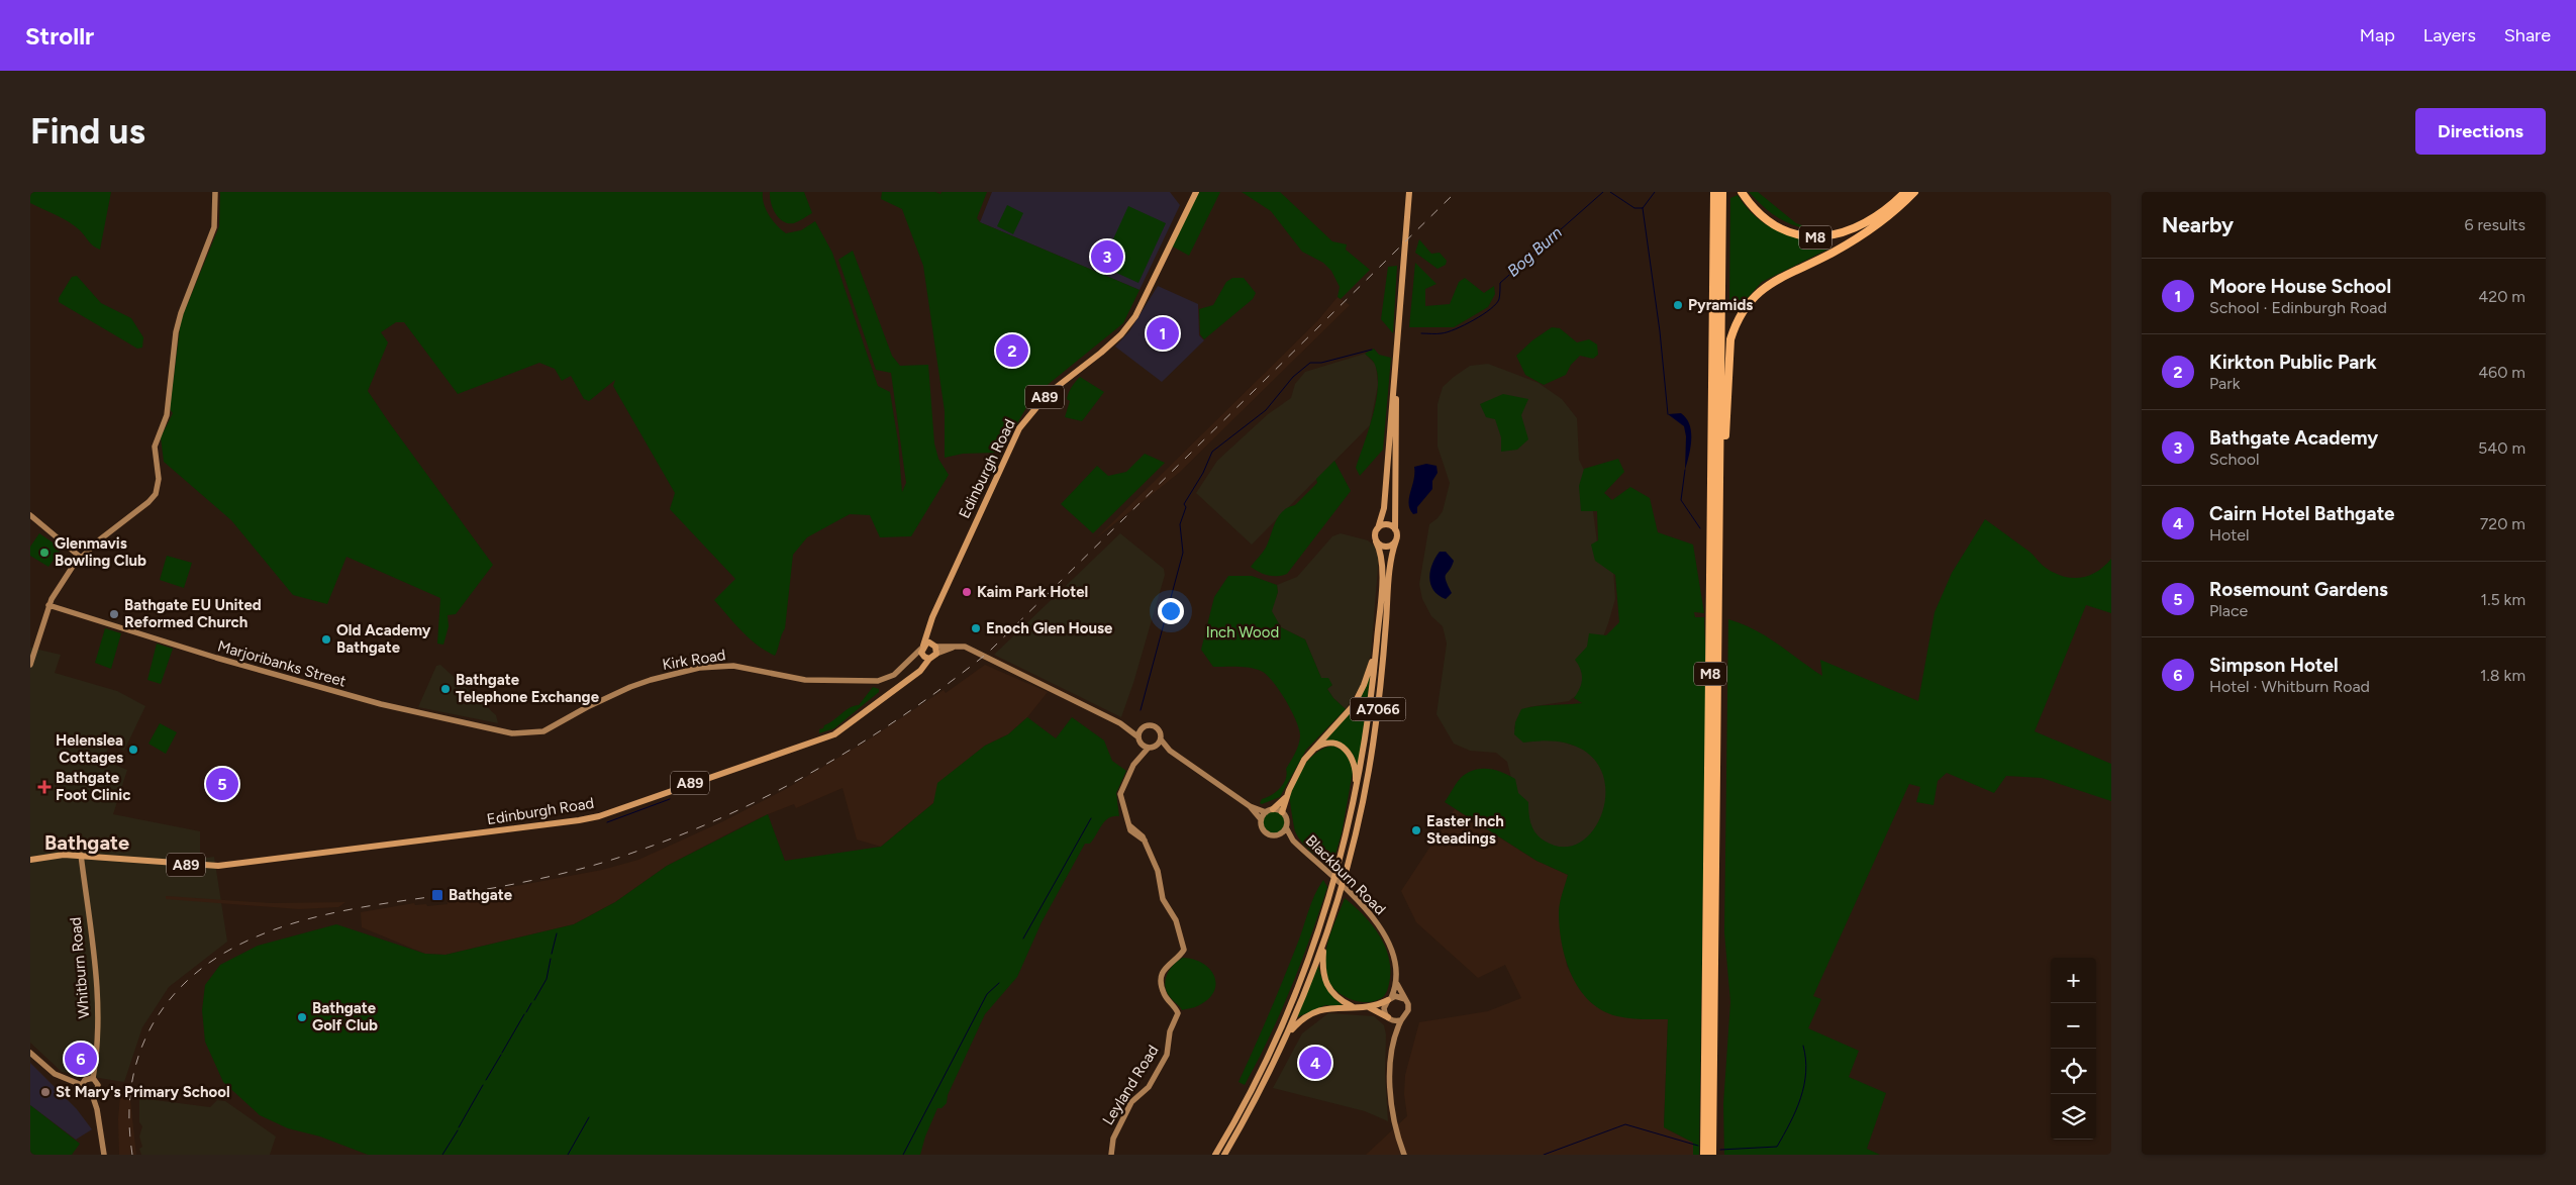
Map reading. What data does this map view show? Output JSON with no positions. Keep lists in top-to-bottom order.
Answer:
{
  "streets": {
    "highway": ["M8"],
    "main road": [
      "A89",
      "Edinburgh Road",
      "Kirk Road",
      "Marjoribanks Street",
      "A7066",
      "Blackburn Road",
      "Whitburn Road",
      "Leyland Road"
    ]
  },
  "crossings": [
    ["A89", "Edinburgh Road"],
    ["A89", "Kirk Road"],
    ["A89", "Whitburn Road"],
    ["Edinburgh Road", "Kirk Road"],
    ["Edinburgh Road", "Whitburn Road"],
    ["Kirk Road", "Marjoribanks Street"],
    ["A7066", "Blackburn Road"]
  ],
  "districts": ["Bathgate"],
  "water": ["Bog Burn"],
  "parks": ["Inch Wood"],
  "places": {
    "other": [
      "Pyramids",
      "Glenmavis Bowling Club",
      "Kaim Park Hotel",
      "Bathgate EU United Reformed Church",
      "Enoch Glen House",
      "Old Academy Bathgate",
      "Bathgate Telephone Exchange",
      "Helenslea Cottages",
      "Easter Inch Steadings",
      "Bathgate Golf Club",
      "St Mary's Primary School"
    ],
    "health": ["Bathgate Foot Clinic"],
    "transit": ["Bathgate"]
  },
  "page": {
    "header": "Strollr",
    "nav": ["Map", "Layers", "Share"],
    "buttons": "Directions",
    "title": "Find us",
    "heading": ["Nearby", "6 results"],
    "pins": [
      "3",
      "1",
      "2",
      "5",
      "6",
      "4"
    ],
    "list": [
      {
        "mark": "1",
        "name": "Moore House School",
        "note": "School · Edinburgh Road",
        "value": "420 m"
      },
      {
        "mark": "2",
        "name": "Kirkton Public Park",
        "note": "Park",
        "value": "460 m"
      },
      {
        "mark": "3",
        "name": "Bathgate Academy",
        "note": "School",
        "value": "540 m"
      },
      {
        "mark": "4",
        "name": "Cairn Hotel Bathgate",
        "note": "Hotel",
        "value": "720 m"
      },
      {
        "mark": "5",
        "name": "Rosemount Gardens",
        "note": "Place",
        "value": "1.5 km"
      },
      {
        "mark": "6",
        "name": "Simpson Hotel",
        "note": "Hotel · Whitburn Road",
        "value": "1.8 km"
      }
    ],
    "map_buttons": ["+", "−"]
  }
}
